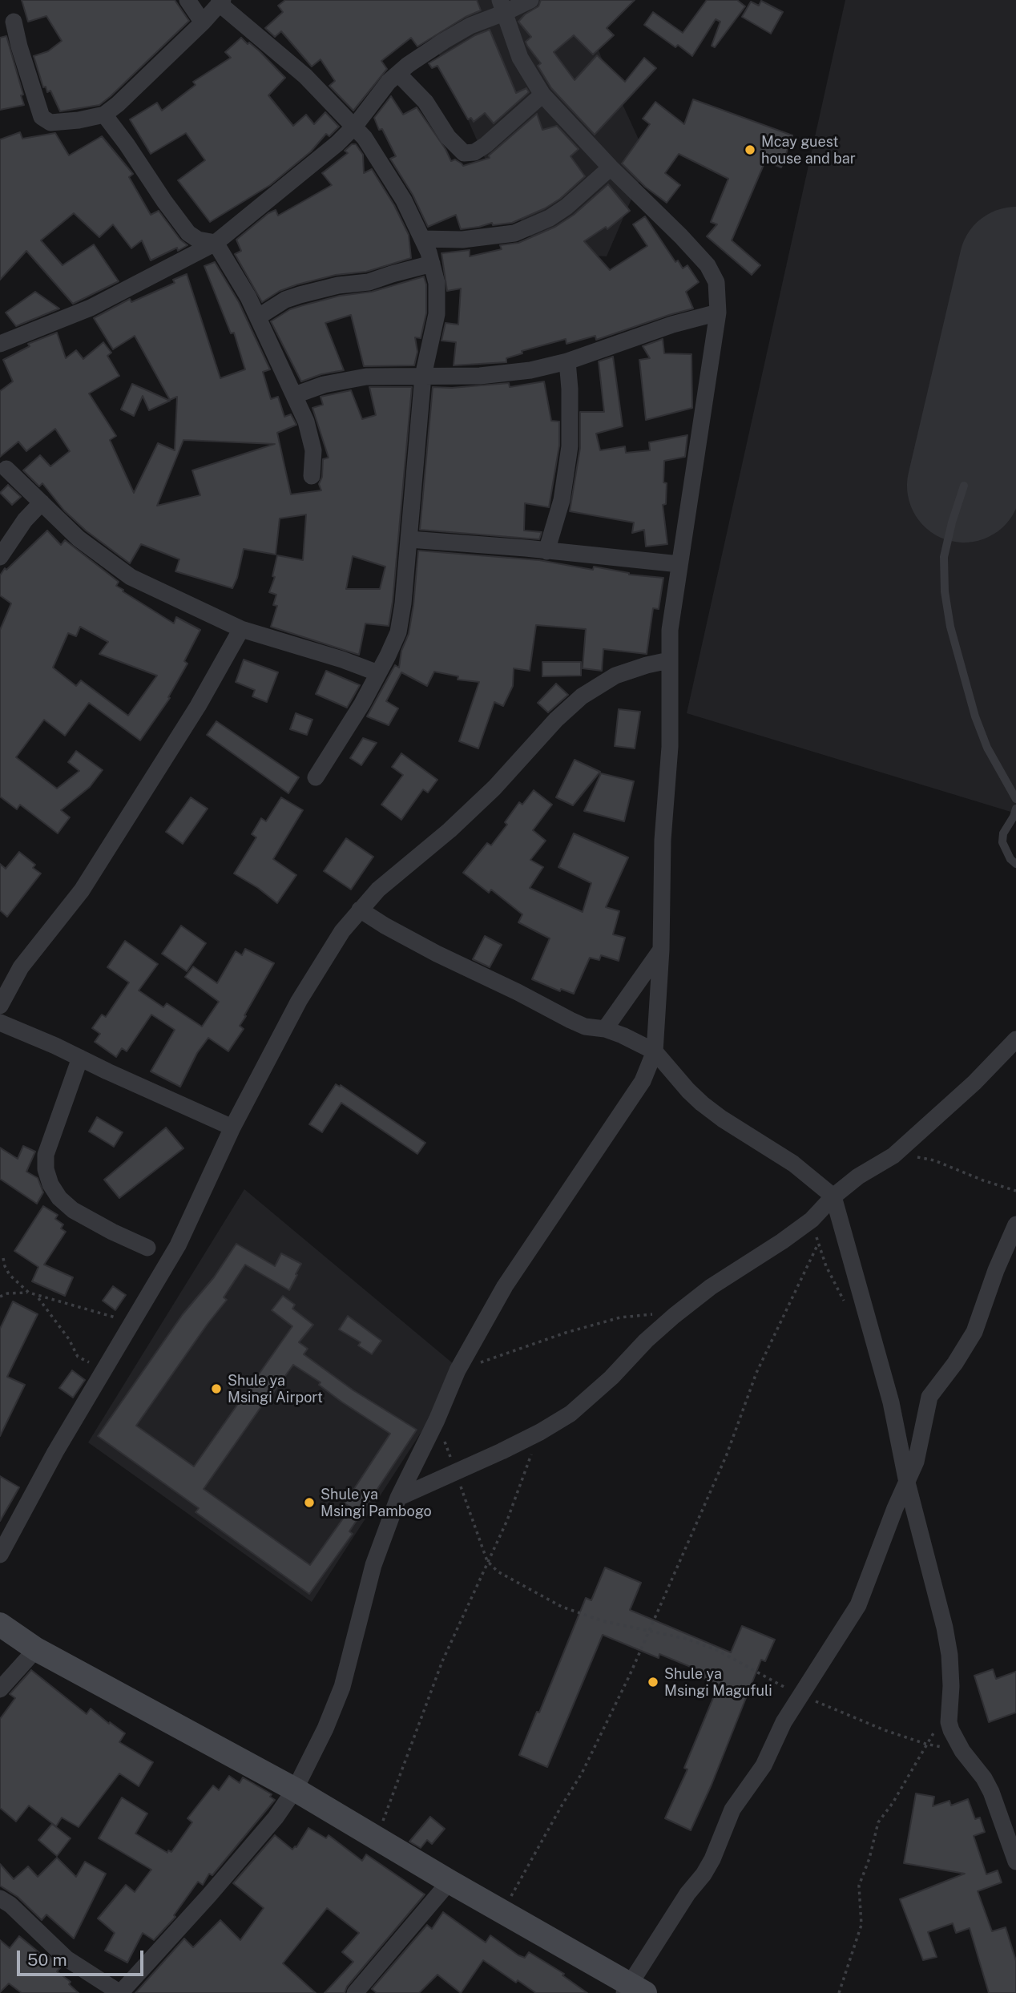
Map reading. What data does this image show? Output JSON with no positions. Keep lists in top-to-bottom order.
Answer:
{
  "places": [
    "Mcay guest house and bar",
    "Shule ya Msingi Airport",
    "Shule ya Msingi Pambogo",
    "Shule ya Msingi Magufuli"
  ],
  "scale_bar": "50 m"
}
